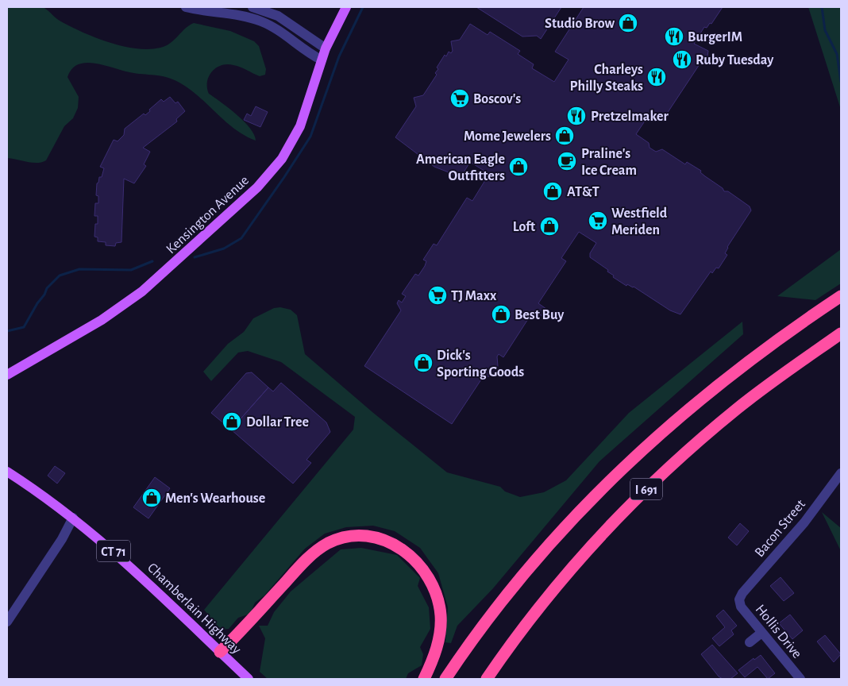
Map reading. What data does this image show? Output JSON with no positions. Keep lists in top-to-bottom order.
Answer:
{
  "streets": {
    "highway": ["I 691"],
    "main road": ["Kensington Avenue", "CT 71", "Chamberlain Highway"],
    "street": ["Bacon Street", "Hollis Drive"]
  },
  "crossings": [
    ["Bacon Street", "Hollis Drive"]
  ],
  "places": {
    "shop": [
      "Studio Brow",
      "Mome Jewelers",
      "American Eagle Outfitters",
      "AT&T",
      "Loft",
      "Best Buy",
      "Dick's Sporting Goods",
      "Dollar Tree",
      "Men's Wearhouse"
    ],
    "restaurant": [
      "BurgerIM",
      "Ruby Tuesday",
      "Charleys Philly Steaks",
      "Pretzelmaker"
    ],
    "supermarket": ["Boscov's", "Westfield Meriden", "TJ Maxx"],
    "cafe": ["Praline's Ice Cream"]
  }
}
